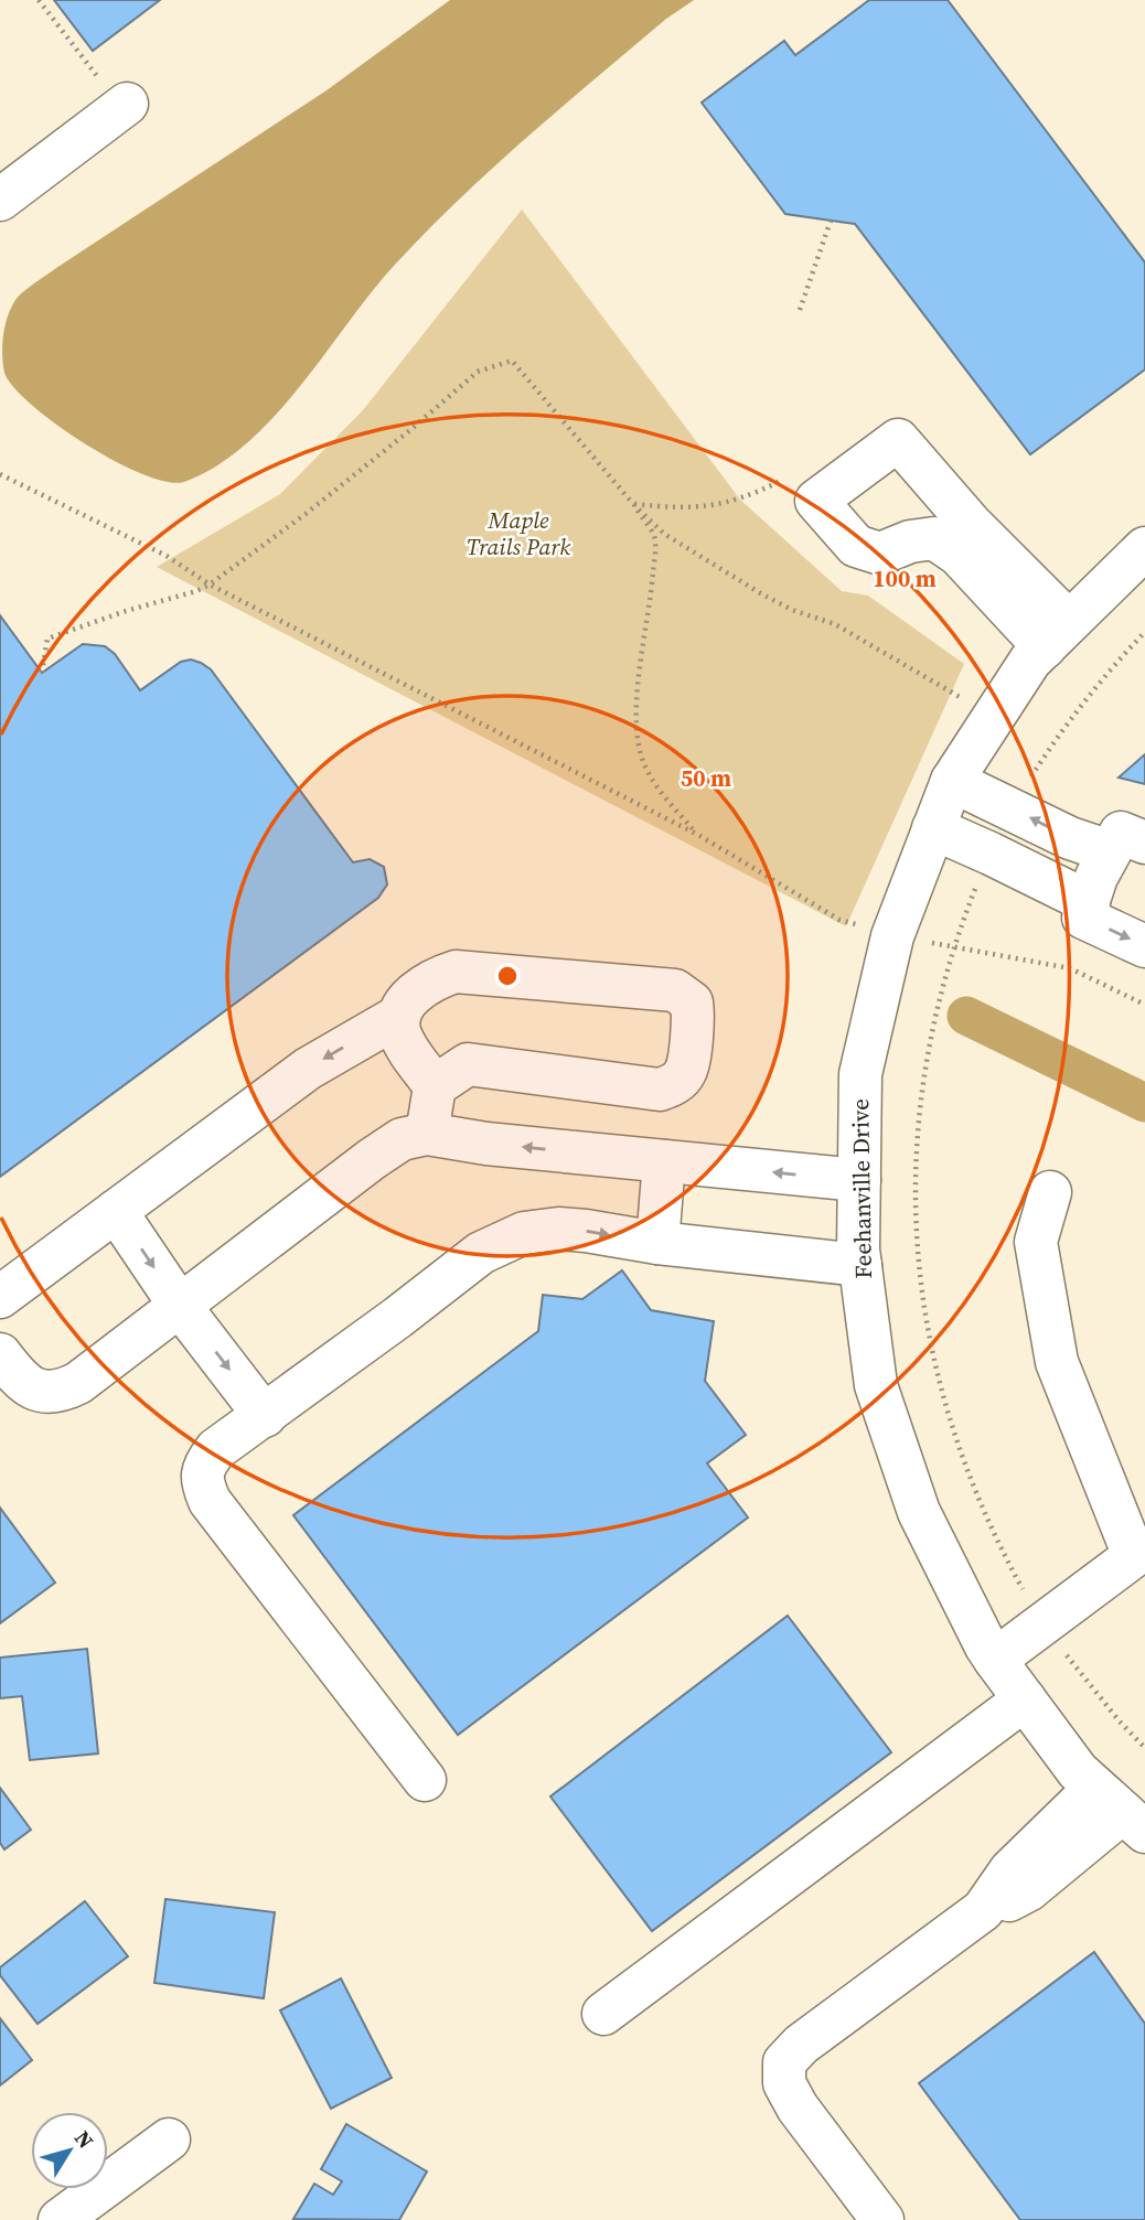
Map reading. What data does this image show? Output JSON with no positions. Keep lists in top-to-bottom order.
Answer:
{
  "streets": {
    "street": ["Feehanville Drive"]
  },
  "parks": ["Maple Trails Park"],
  "north": "top right",
  "rings": ["100 m", "50 m"]
}
